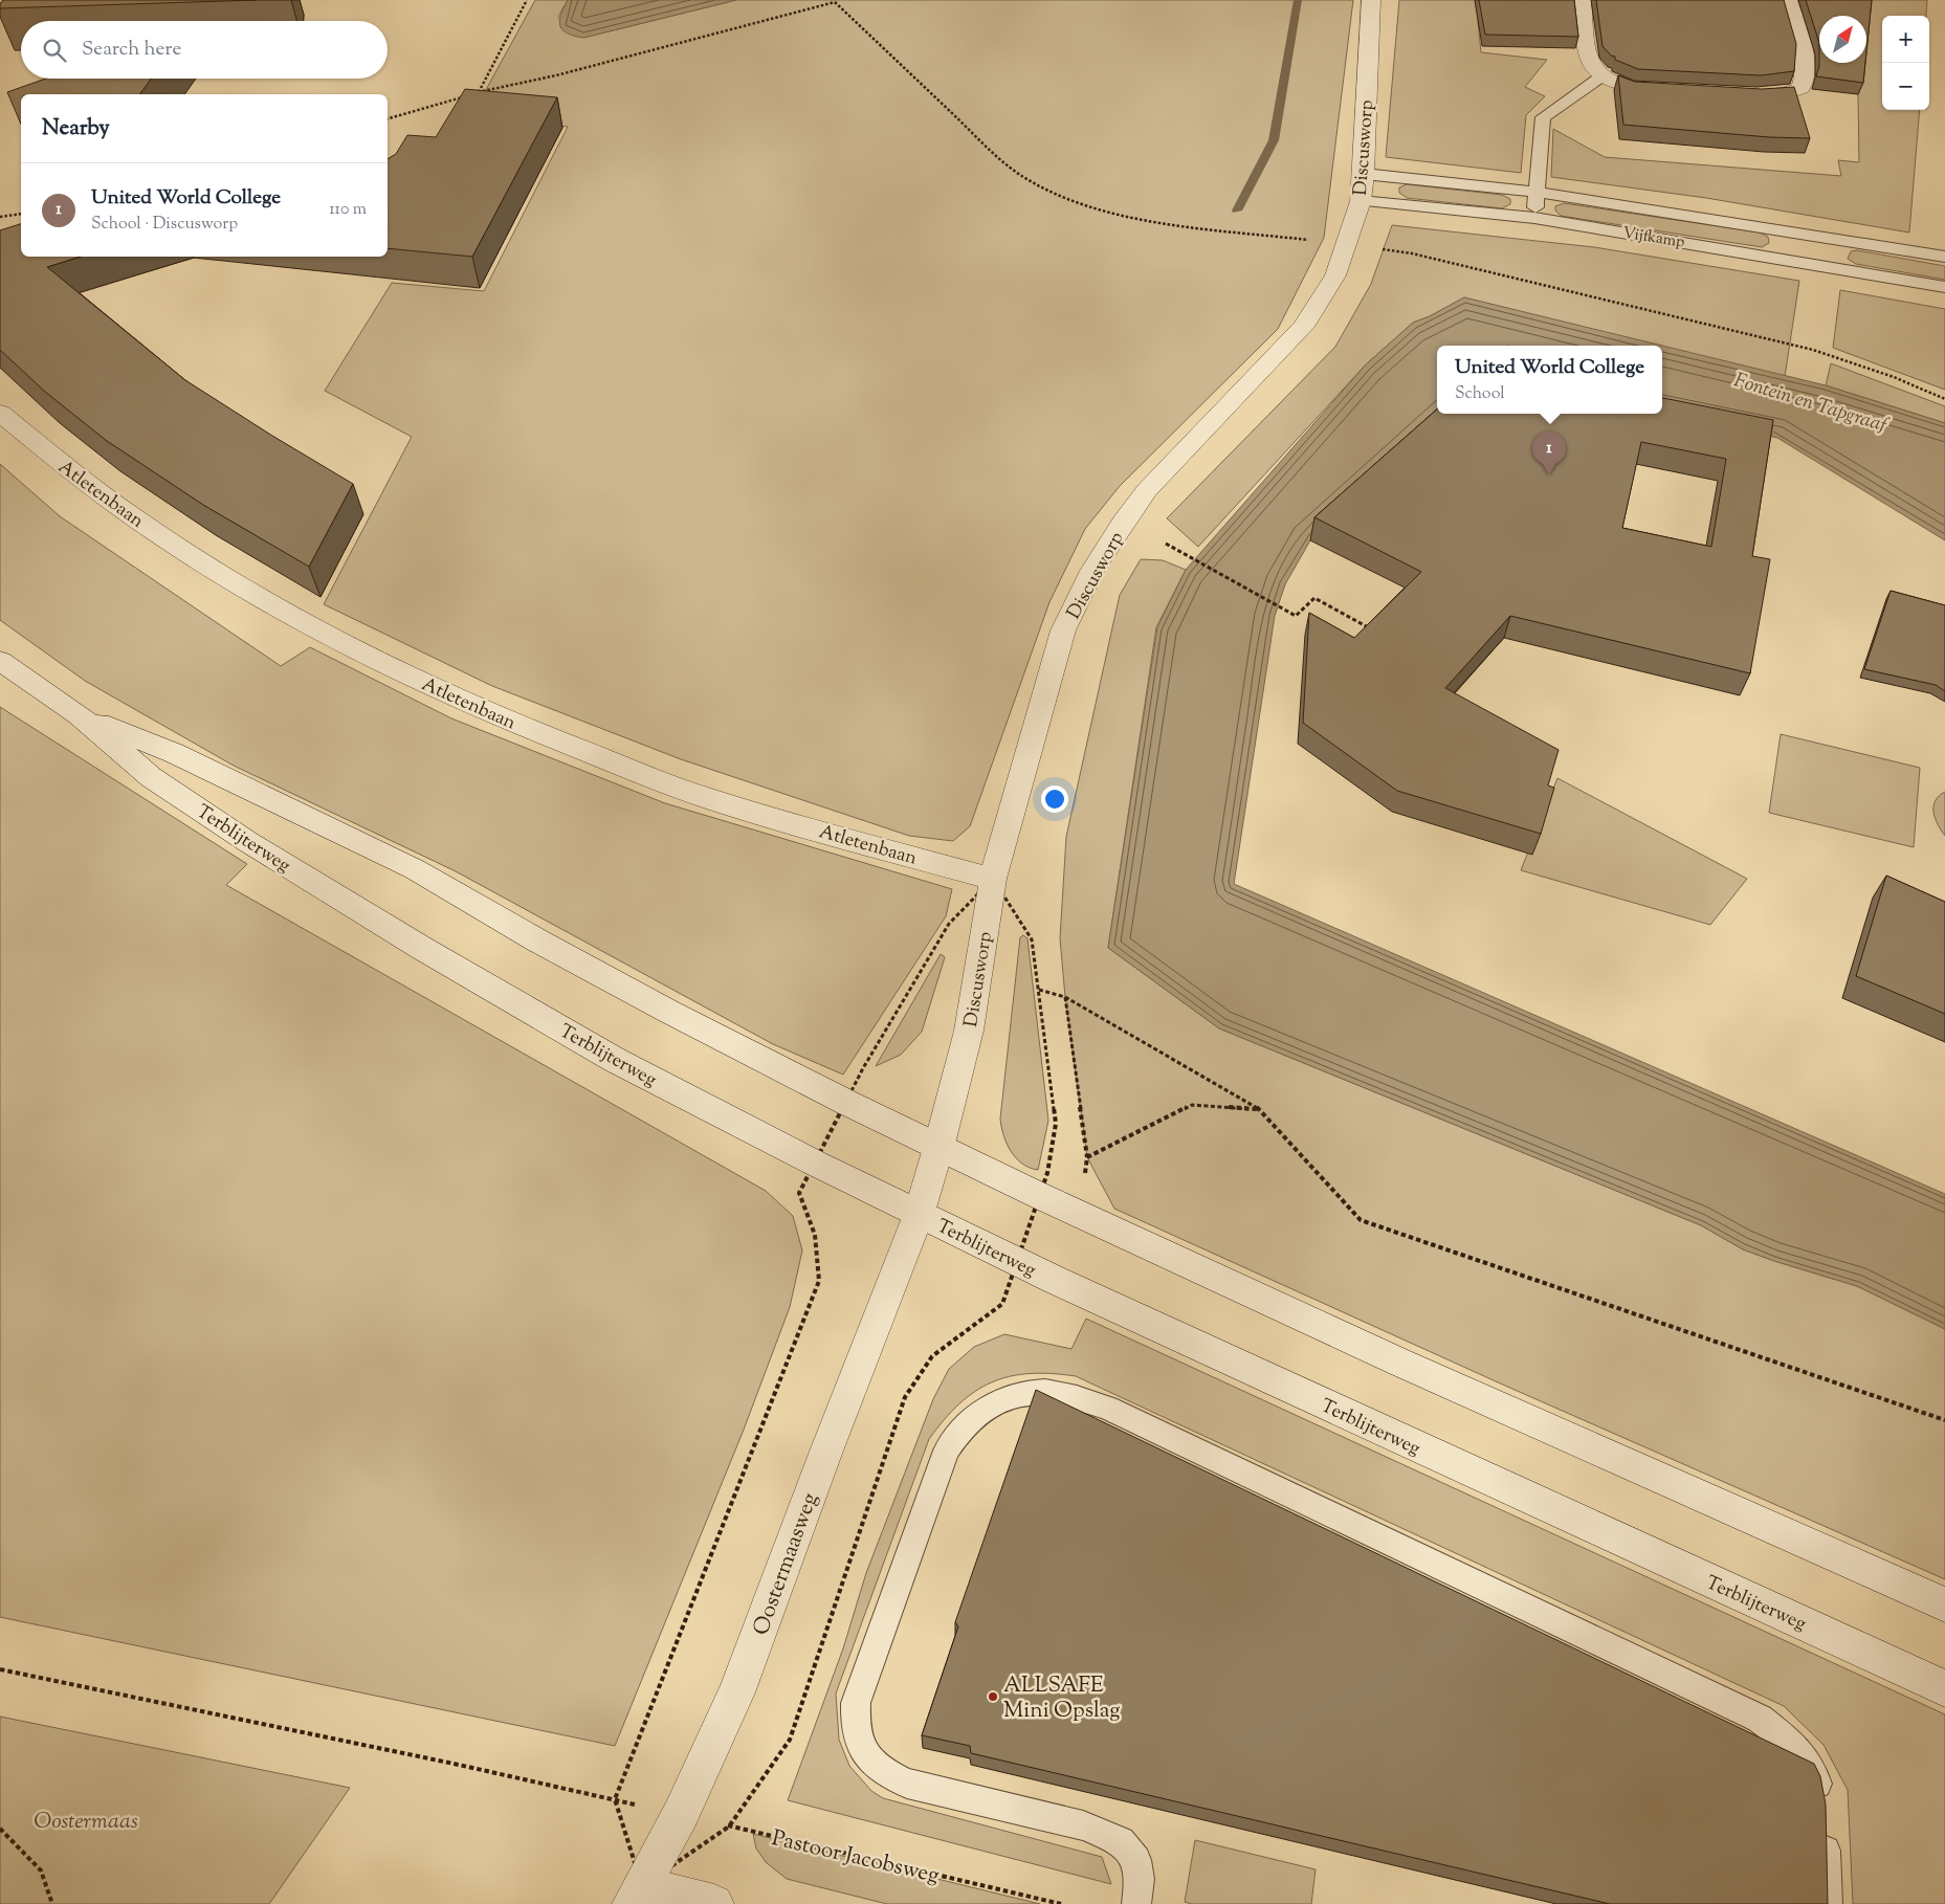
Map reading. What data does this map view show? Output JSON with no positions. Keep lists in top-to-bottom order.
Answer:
{
  "streets": {
    "street": [
      "Discusworp",
      "Atletenbaan",
      "Terblijterweg",
      "Oostermaasweg"
    ],
    "lane": ["Vijfkamp"],
    "path": ["Pastoor Jacobsweg"]
  },
  "crossings": [
    ["Discusworp", "Vijfkamp"],
    ["Discusworp", "Atletenbaan"],
    ["Discusworp", "Terblijterweg"],
    ["Discusworp", "Oostermaasweg"],
    ["Terblijterweg", "Oostermaasweg"],
    ["Oostermaasweg", "Pastoor Jacobsweg"]
  ],
  "water": ["Fontein en Tapgraaf"],
  "parks": ["Oostermaas"],
  "places": ["ALLSAFE Mini Opslag"],
  "north": "top right",
  "page": {
    "map_buttons": ["+", "−"],
    "search": "Search here",
    "heading": "Nearby",
    "list": [
      {
        "mark": "1",
        "name": "United World College",
        "note": "School · Discusworp",
        "value": "110 m"
      }
    ],
    "popup": ["United World College", "School"],
    "pins": "1"
  }
}
